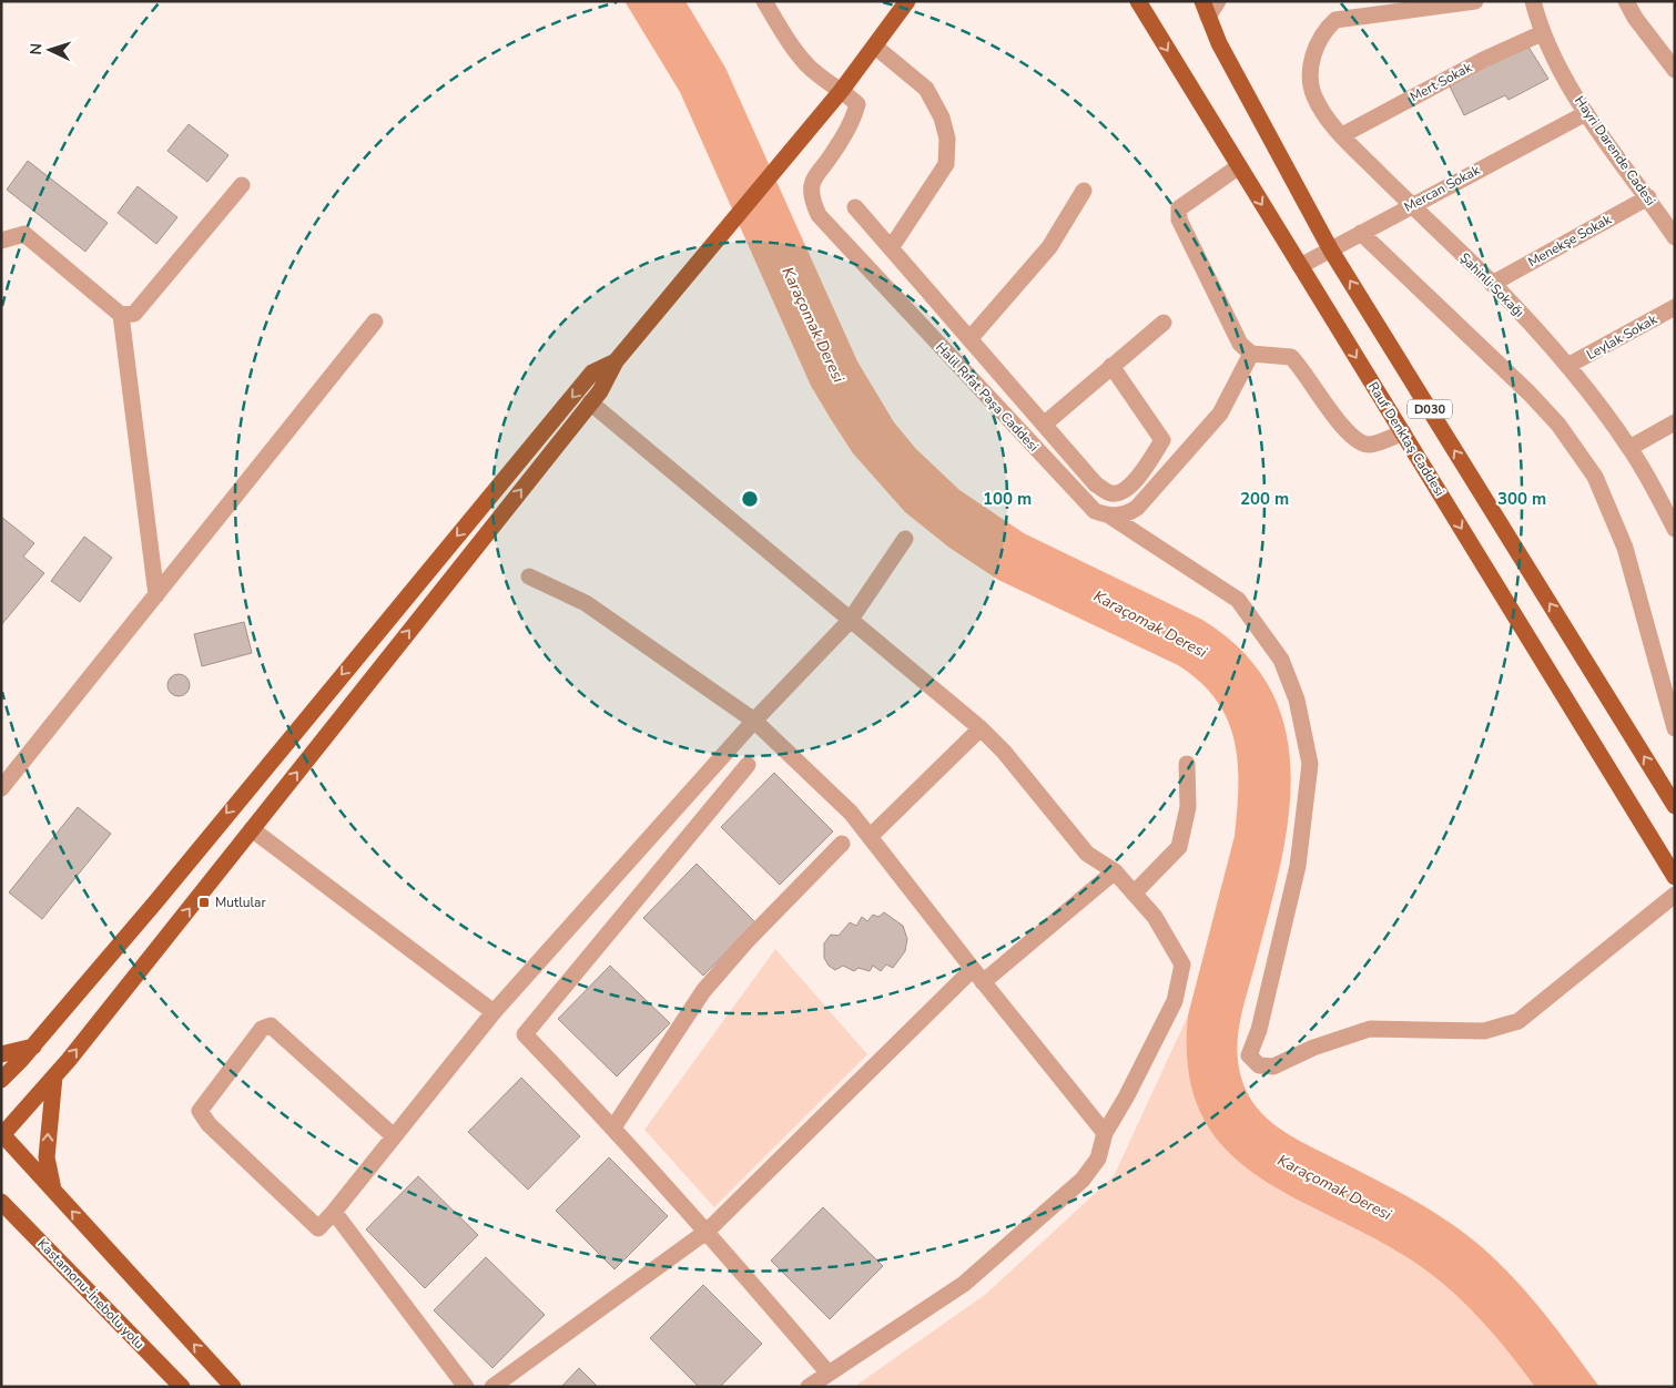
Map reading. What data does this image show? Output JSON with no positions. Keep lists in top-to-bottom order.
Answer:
{
  "streets": {
    "main road": ["D030", "Rauf Denktaş Caddesi", "Kastamonu-İnebolu yolu"],
    "street": [
      "Mert Sokak",
      "Hayri Darende Cadesi",
      "Mercan Sokak",
      "Menekşe Sokak",
      "Şahinli Sokağı",
      "Leylak Sokak",
      "Halil Rıfat Paşa Caddesi"
    ]
  },
  "crossings": [
    ["Mert Sokak", "Hayri Darende Cadesi"],
    ["Mert Sokak", "Şahinli Sokağı"],
    ["Hayri Darende Cadesi", "Mercan Sokak"],
    ["Hayri Darende Cadesi", "Menekşe Sokak"],
    ["Mercan Sokak", "Şahinli Sokağı"],
    ["Mercan Sokak", "D030"],
    ["Mercan Sokak", "Rauf Denktaş Caddesi"],
    ["Menekşe Sokak", "Şahinli Sokağı"],
    ["Şahinli Sokağı", "Leylak Sokak"]
  ],
  "water": ["Karaçomak Deresi"],
  "places": {
    "transit": ["Mutlular"]
  },
  "north": "left",
  "rings": ["100 m", "200 m", "300 m"]
}
